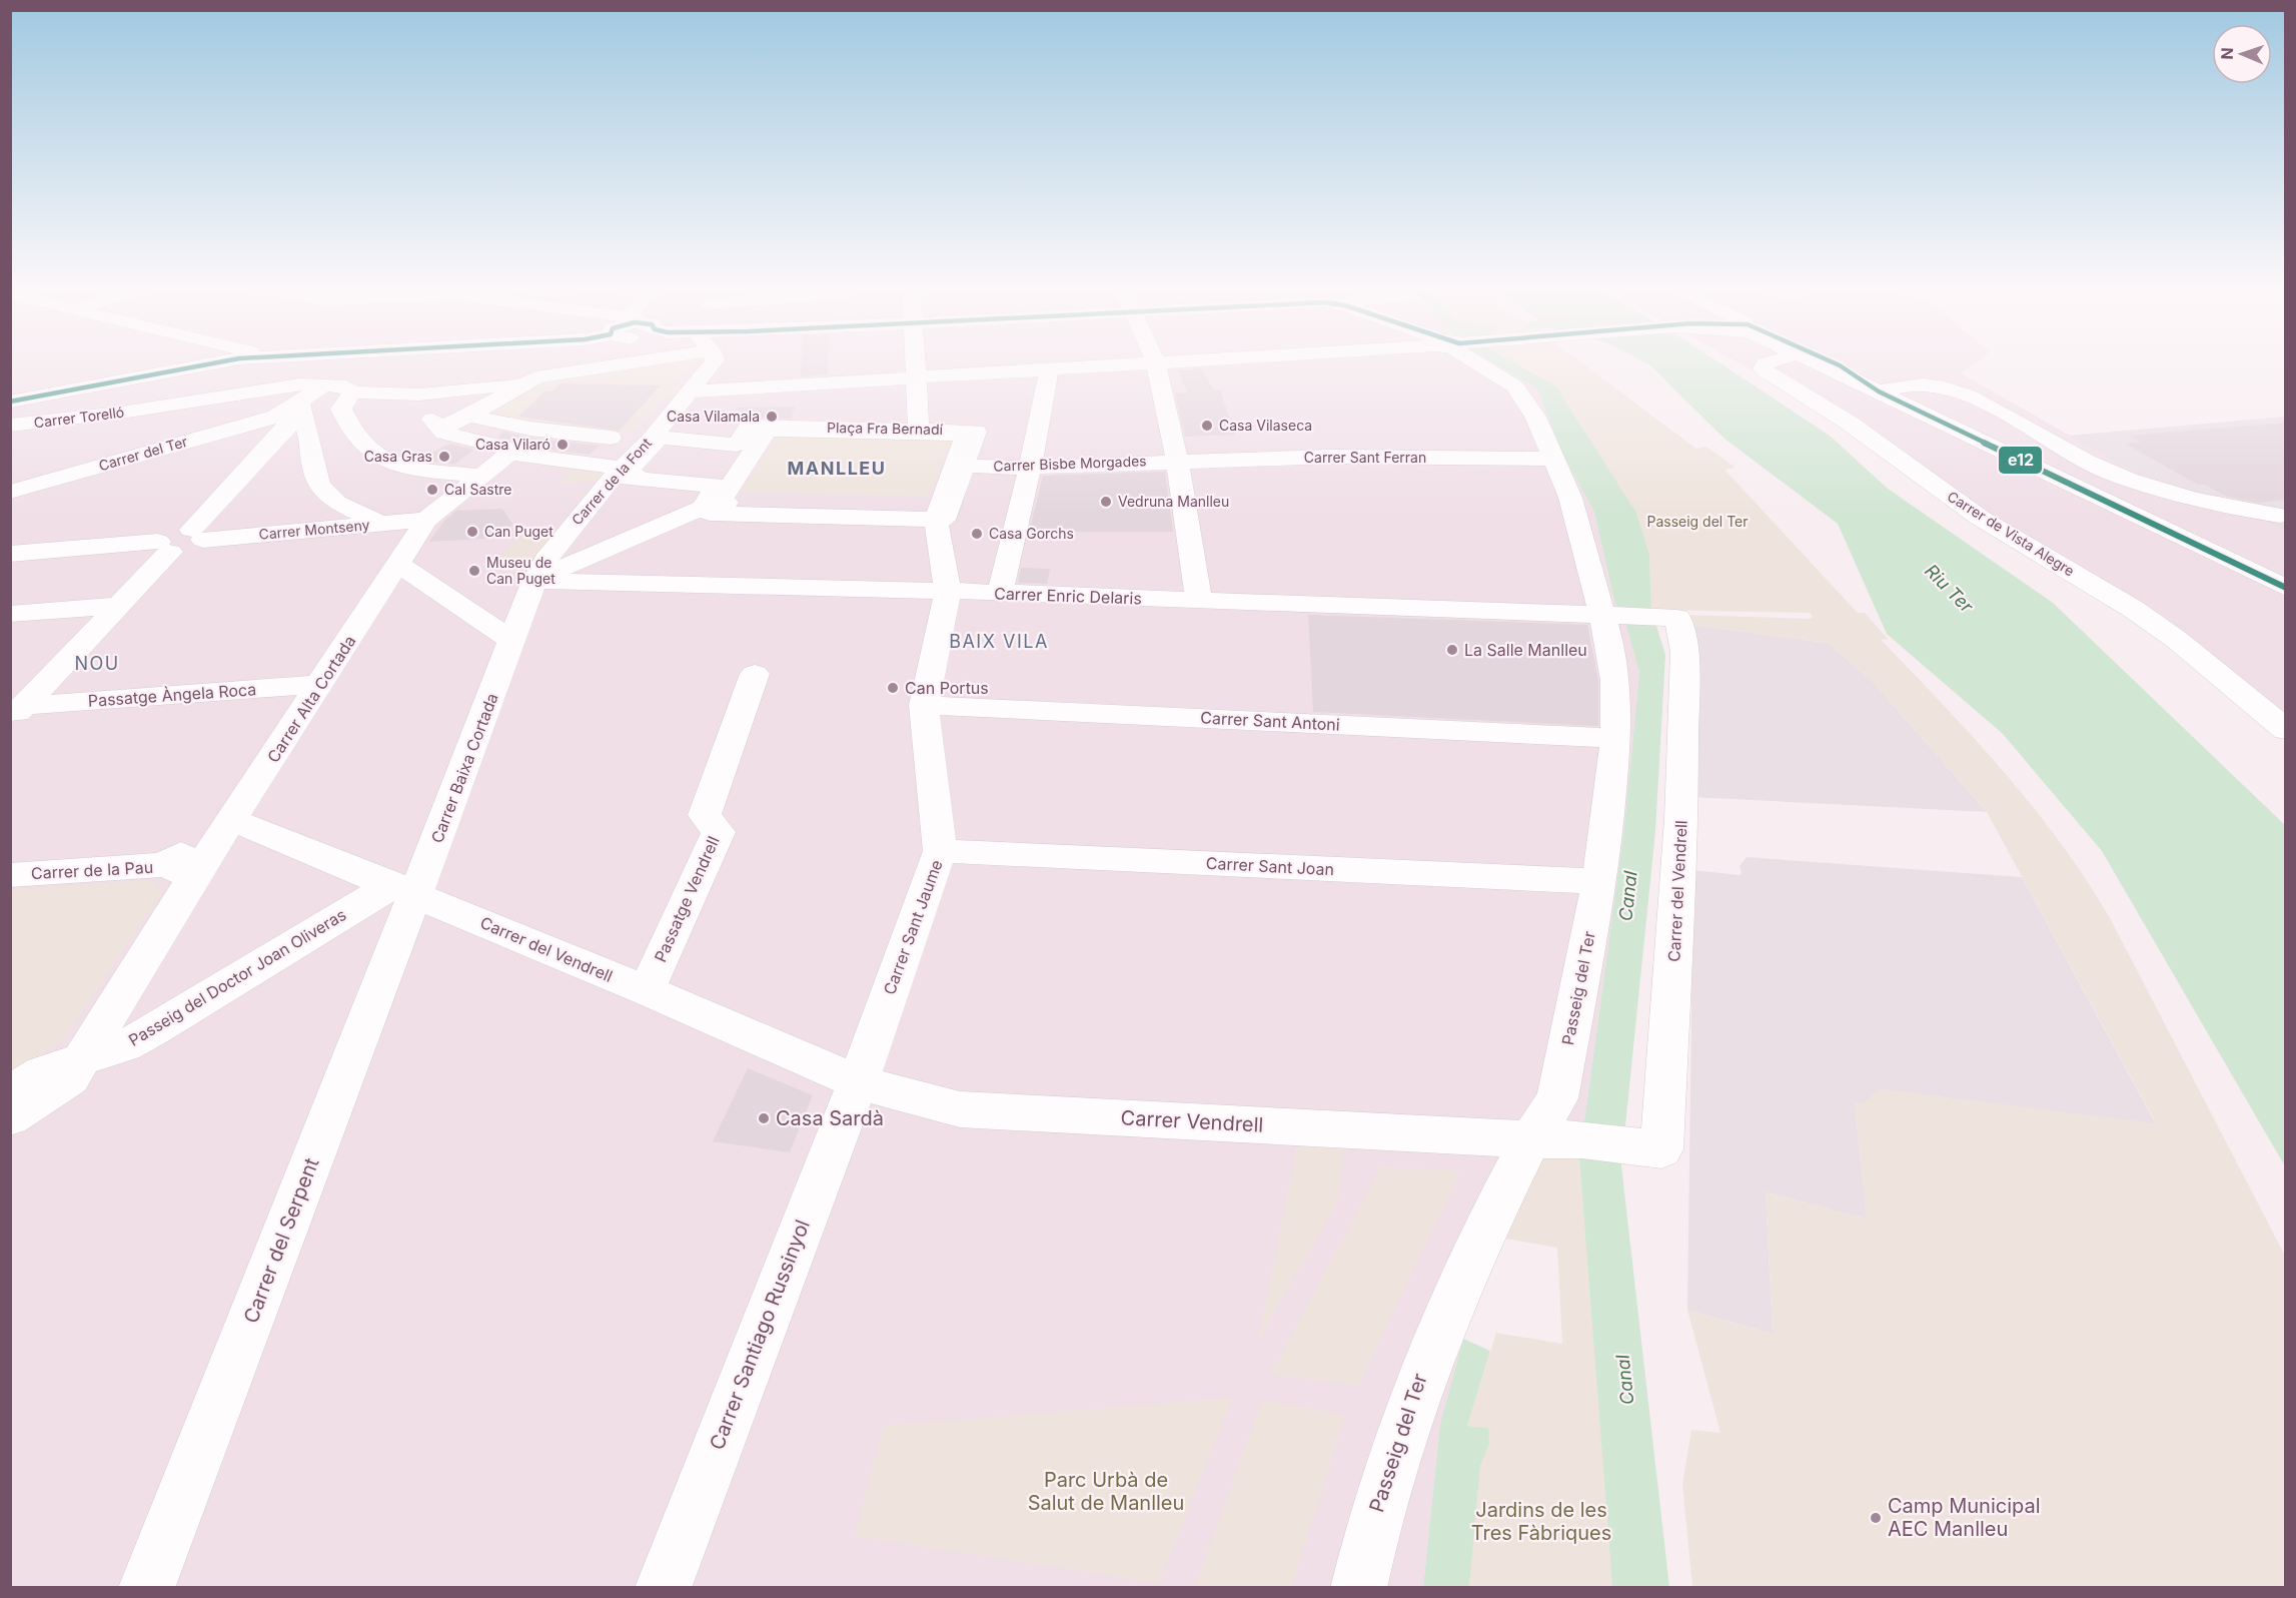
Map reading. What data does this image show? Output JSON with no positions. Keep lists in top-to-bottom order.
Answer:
{
  "streets": {
    "street": [
      "Carrer Torelló",
      "Plaça Fra Bernadí",
      "Carrer del Ter",
      "Carrer Sant Ferran",
      "Carrer Bisbe Morgades",
      "Carrer de la Font",
      "Carrer Montseny",
      "Carrer de Vista Alegre",
      "Carrer Enric Delaris",
      "Passatge Àngela Roca",
      "Carrer Alta Cortada",
      "Carrer Sant Antoni",
      "Carrer Baixa Cortada",
      "Carrer Sant Joan",
      "Carrer de la Pau",
      "Carrer del Vendrell",
      "Passatge Vendrell",
      "Carrer Sant Jaume",
      "Passeig del Doctor Joan Oliveras",
      "Passeig del Ter",
      "Carrer Vendrell",
      "Carrer del Serpent",
      "Carrer Santiago Russinyol"
    ]
  },
  "crossings": [
    ["Carrer Torelló", "Carrer del Ter"],
    ["Plaça Fra Bernadí", "Carrer Bisbe Morgades"],
    ["Carrer Sant Ferran", "Carrer Bisbe Morgades"],
    ["Carrer Sant Ferran", "Passeig del Ter"],
    ["Carrer de la Font", "Carrer Enric Delaris"],
    ["Carrer de la Font", "Carrer Baixa Cortada"],
    ["Carrer Montseny", "Carrer Alta Cortada"],
    ["Carrer Enric Delaris", "Carrer del Vendrell"],
    ["Carrer Enric Delaris", "Carrer Sant Jaume"],
    ["Carrer Enric Delaris", "Passeig del Ter"],
    ["Passatge Àngela Roca", "Carrer Alta Cortada"],
    ["Carrer Alta Cortada", "Carrer de la Pau"],
    ["Carrer Alta Cortada", "Carrer del Vendrell"],
    ["Carrer Alta Cortada", "Passeig del Doctor Joan Oliveras"],
    ["Carrer Sant Antoni", "Carrer Sant Jaume"],
    ["Carrer Sant Antoni", "Passeig del Ter"],
    ["Carrer Baixa Cortada", "Carrer del Vendrell"],
    ["Carrer Baixa Cortada", "Passeig del Doctor Joan Oliveras"],
    ["Carrer Baixa Cortada", "Carrer del Serpent"],
    ["Carrer Sant Joan", "Carrer Sant Jaume"],
    ["Carrer Sant Joan", "Passeig del Ter"],
    ["Carrer del Vendrell", "Passatge Vendrell"],
    ["Carrer del Vendrell", "Carrer Sant Jaume"],
    ["Carrer del Vendrell", "Passeig del Doctor Joan Oliveras"],
    ["Carrer del Vendrell", "Passeig del Ter"],
    ["Carrer del Vendrell", "Carrer Vendrell"],
    ["Carrer del Vendrell", "Carrer del Serpent"],
    ["Carrer del Vendrell", "Carrer Santiago Russinyol"],
    ["Carrer Sant Jaume", "Carrer Vendrell"],
    ["Carrer Sant Jaume", "Carrer Santiago Russinyol"],
    ["Passeig del Doctor Joan Oliveras", "Carrer del Serpent"],
    ["Passeig del Ter", "Carrer Vendrell"],
    ["Carrer Vendrell", "Carrer Santiago Russinyol"]
  ],
  "districts": ["MANLLEU", "BAIX VILA", "NOU"],
  "water": ["Riu Ter", "Canal"],
  "parks": ["Passeig del Ter", "Parc Urbà de Salut de Manlleu", "Jardins de les Tres Fàbriques"],
  "places": [
    "Casa Vilamala",
    "Casa Vilaseca",
    "Casa Vilaró",
    "Casa Gras",
    "Cal Sastre",
    "Vedruna Manlleu",
    "Can Puget",
    "Casa Gorchs",
    "Museu de Can Puget",
    "La Salle Manlleu",
    "Can Portus",
    "Casa Sardà",
    "Camp Municipal AEC Manlleu"
  ],
  "lines": ["transit line e12"],
  "north": "left"
}
